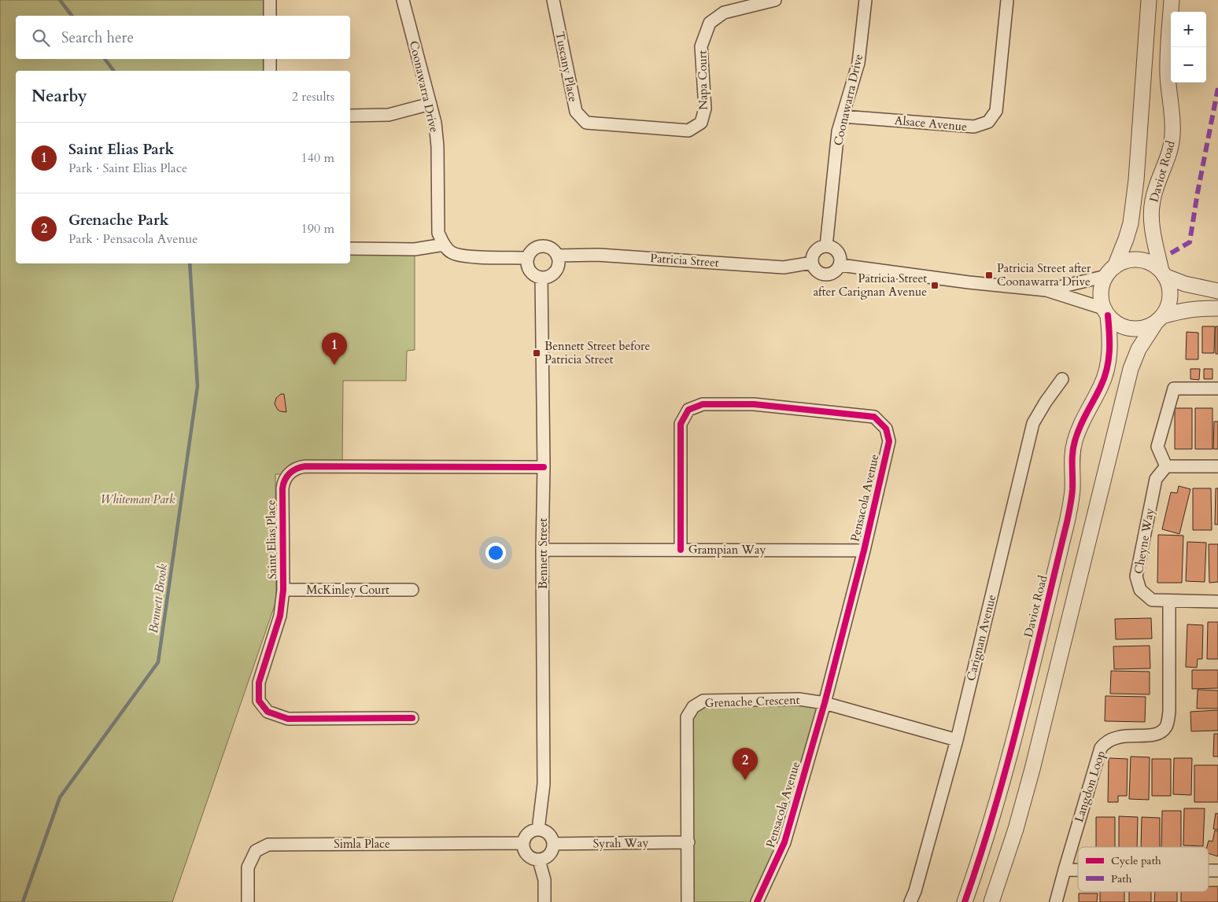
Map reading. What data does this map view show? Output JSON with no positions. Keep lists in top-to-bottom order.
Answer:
{
  "streets": {
    "street": [
      "Tuscany Place",
      "Napa Court",
      "Coonawarra Drive",
      "Alsace Avenue",
      "Daviot Road",
      "Patricia Street",
      "Pensacola Avenue",
      "Saint Elias Place",
      "Cheyne Way",
      "Grampian Way",
      "Bennett Street",
      "McKinley Court",
      "Carignan Avenue",
      "Grenache Crescent",
      "Langdon Loop",
      "Syrah Way",
      "Simla Place"
    ]
  },
  "crossings": [
    ["Tuscany Place", "Napa Court"],
    ["Coonawarra Drive", "Alsace Avenue"],
    ["Coonawarra Drive", "Patricia Street"],
    ["Patricia Street", "Bennett Street"],
    ["Pensacola Avenue", "Grampian Way"],
    ["Pensacola Avenue", "Grenache Crescent"],
    ["Saint Elias Place", "Bennett Street"],
    ["Saint Elias Place", "McKinley Court"],
    ["Cheyne Way", "Langdon Loop"],
    ["Grampian Way", "Bennett Street"],
    ["Bennett Street", "Syrah Way"],
    ["Bennett Street", "Simla Place"],
    ["Carignan Avenue", "Grenache Crescent"],
    ["Grenache Crescent", "Syrah Way"],
    ["Syrah Way", "Simla Place"]
  ],
  "water": ["Bennett Brook"],
  "parks": ["Whiteman Park"],
  "places": {
    "transit": ["Patricia Street after Coonawarra Drive", "Patricia Street after Carignan Avenue", "Bennett Street before Patricia Street"]
  },
  "legend": ["Cycle path", "Path"],
  "page": {
    "map_buttons": ["+", "−"],
    "search": "Search here",
    "heading": ["Nearby", "2 results"],
    "list": [
      {
        "mark": "1",
        "name": "Saint Elias Park",
        "note": "Park · Saint Elias Place",
        "value": "140 m"
      },
      {
        "mark": "2",
        "name": "Grenache Park",
        "note": "Park · Pensacola Avenue",
        "value": "190 m"
      }
    ],
    "pins": ["1", "2"]
  }
}
